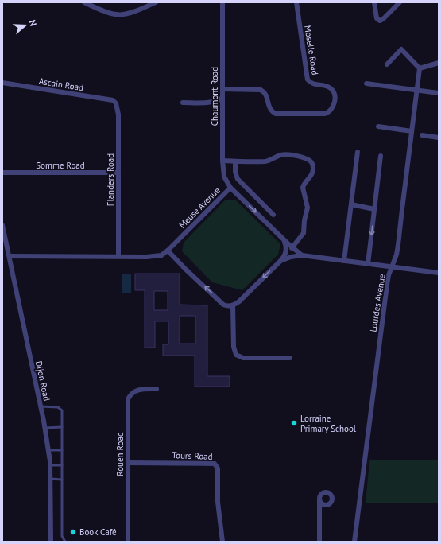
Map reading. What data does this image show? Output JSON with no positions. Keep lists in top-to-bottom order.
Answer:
{
  "streets": {
    "street": [
      "Moselle Road",
      "Ascain Road",
      "Chaumont Road",
      "Somme Road",
      "Flanders Road",
      "Meuse Avenue",
      "Lourdes Avenue",
      "Dijon Road",
      "Rouen Road",
      "Tours Road"
    ]
  },
  "crossings": [
    ["Moselle Road", "Chaumont Road"],
    ["Ascain Road", "Flanders Road"],
    ["Chaumont Road", "Meuse Avenue"],
    ["Somme Road", "Flanders Road"],
    ["Flanders Road", "Meuse Avenue"],
    ["Meuse Avenue", "Lourdes Avenue"],
    ["Meuse Avenue", "Dijon Road"],
    ["Rouen Road", "Tours Road"]
  ],
  "places": ["Lorraine Primary School", "Book Café"],
  "north": "right"
}
